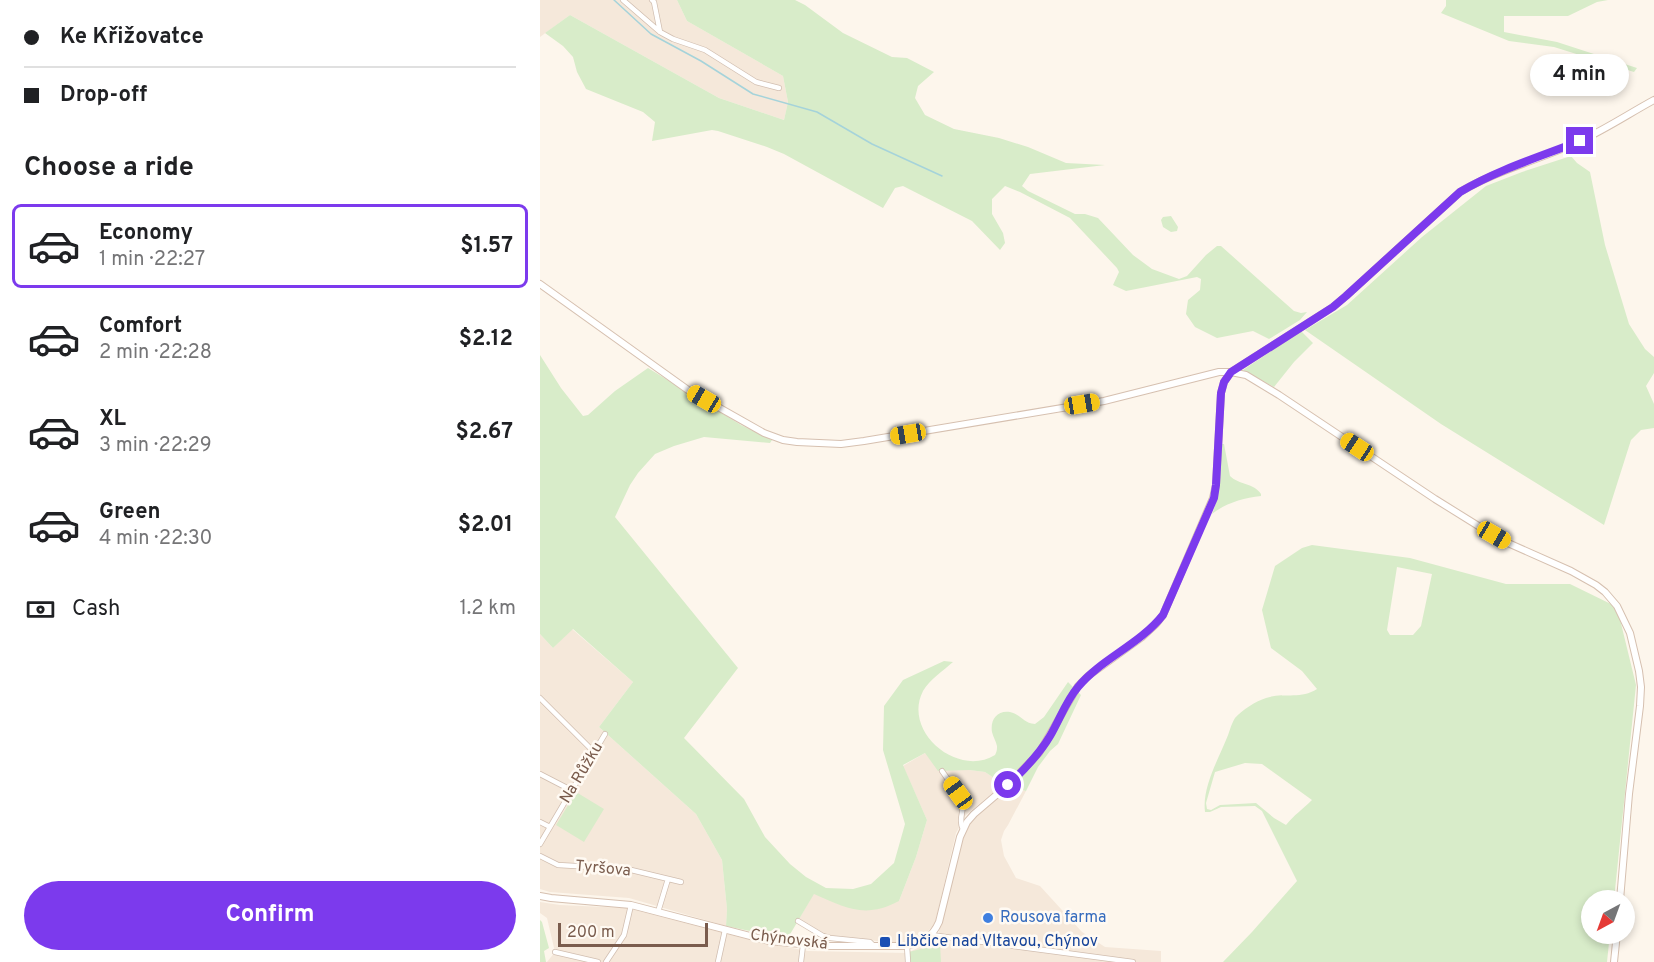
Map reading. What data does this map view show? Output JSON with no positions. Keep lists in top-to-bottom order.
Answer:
{
  "streets": {
    "street": ["Na Růžku", "Tyršova", "Chýnovská"]
  },
  "places": {
    "other": ["Rousova farma"],
    "transit": ["Libčice nad Vltavou, Chýnov"]
  },
  "scale_bar": "200 m",
  "north": "bottom left",
  "page": {
    "banner": ["Ke Křižovatce", "Drop-off"],
    "bubble": "4 min",
    "heading": "Choose a ride",
    "list": [
      {
        "name": "Economy",
        "note": "1 min · 22:27",
        "value": "$1.57"
      },
      {
        "name": "Comfort",
        "note": "2 min · 22:28",
        "value": "$2.12"
      },
      {
        "name": "XL",
        "note": "3 min · 22:29",
        "value": "$2.67"
      },
      {
        "name": "Green",
        "note": "4 min · 22:30",
        "value": "$2.01"
      }
    ],
    "pay": ["Cash", "1.2 km"],
    "buttons": "Confirm",
    "scale": "200 m"
  }
}
